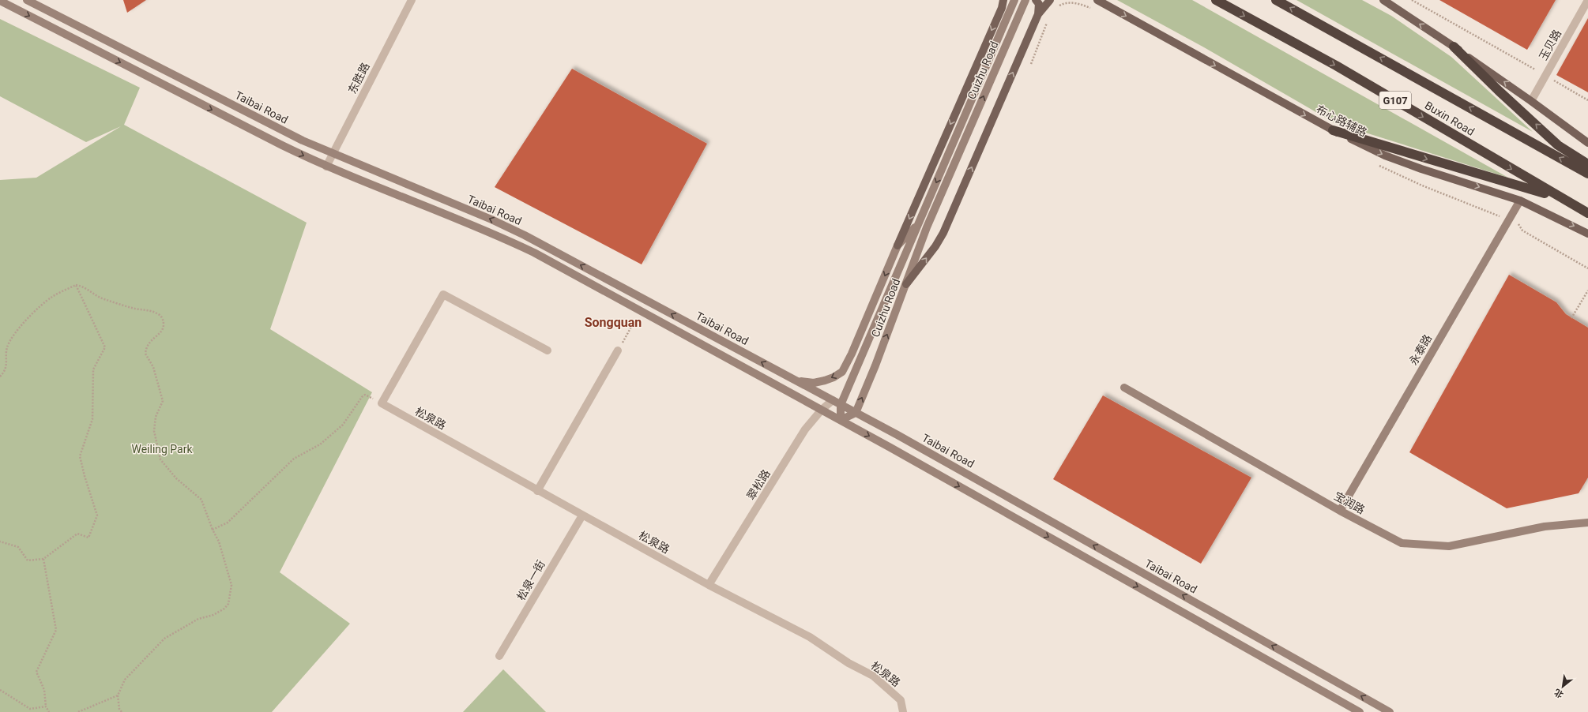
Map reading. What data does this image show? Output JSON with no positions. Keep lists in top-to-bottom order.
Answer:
{
  "streets": {
    "highway": ["G107", "Buxin Road"],
    "main road": [
      "Cuizhu Road",
      "Taibai Road",
      "布心路辅路",
      "永泰路",
      "宝润路"
    ],
    "street": [
      "玉贝路",
      "东胜路",
      "松泉路",
      "翠松路",
      "松泉一街"
    ]
  },
  "crossings": [
    ["Cuizhu Road", "Taibai Road"],
    ["东胜路", "Taibai Road"],
    ["Taibai Road", "翠松路"],
    ["布心路辅路", "永泰路"],
    ["永泰路", "宝润路"],
    ["松泉路", "翠松路"],
    ["松泉路", "松泉一街"]
  ],
  "one_way": ["布心路辅路"],
  "districts": ["Songquan"],
  "parks": ["Weiling Park"],
  "north": "bottom left"
}
